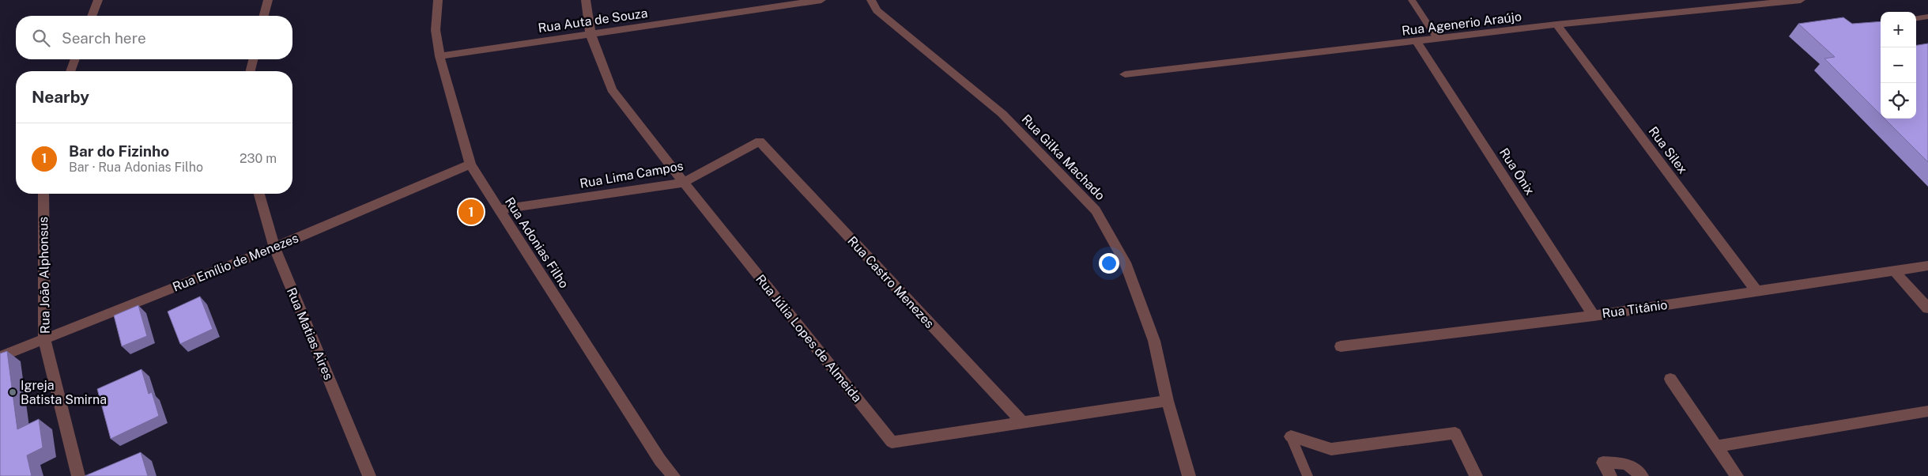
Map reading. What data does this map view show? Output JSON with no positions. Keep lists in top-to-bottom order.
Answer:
{
  "streets": {
    "street": [
      "Rua Auta de Souza",
      "Rua Agenerio Araújo",
      "Rua Silex",
      "Rua Gilka Machado",
      "Rua Ônix",
      "Rua Lima Campos",
      "Rua Adonias Filho",
      "Rua Emílio de Menezes",
      "Rua João Alphonsus",
      "Rua Castro Menezes",
      "Rua Titânio",
      "Rua Matias Aires",
      "Rua Júlia Lopes de Almeida"
    ]
  },
  "crossings": [
    ["Rua Auta de Souza", "Rua Adonias Filho"],
    ["Rua Auta de Souza", "Rua Júlia Lopes de Almeida"],
    ["Rua Agenerio Araújo", "Rua Silex"],
    ["Rua Agenerio Araújo", "Rua Ônix"],
    ["Rua Silex", "Rua Titânio"],
    ["Rua Gilka Machado", "Rua Júlia Lopes de Almeida"],
    ["Rua Ônix", "Rua Titânio"],
    ["Rua Lima Campos", "Rua Adonias Filho"],
    ["Rua Lima Campos", "Rua Castro Menezes"],
    ["Rua Lima Campos", "Rua Júlia Lopes de Almeida"],
    ["Rua Adonias Filho", "Rua Emílio de Menezes"],
    ["Rua Emílio de Menezes", "Rua João Alphonsus"],
    ["Rua Emílio de Menezes", "Rua Matias Aires"],
    ["Rua Castro Menezes", "Rua Júlia Lopes de Almeida"]
  ],
  "places": ["Igreja Batista Smirna"],
  "page": {
    "map_buttons": ["+", "−"],
    "search": "Search here",
    "heading": "Nearby",
    "list": [
      {
        "mark": "1",
        "name": "Bar do Fizinho",
        "note": "Bar · Rua Adonias Filho",
        "value": "230 m"
      }
    ],
    "pins": "1"
  }
}
